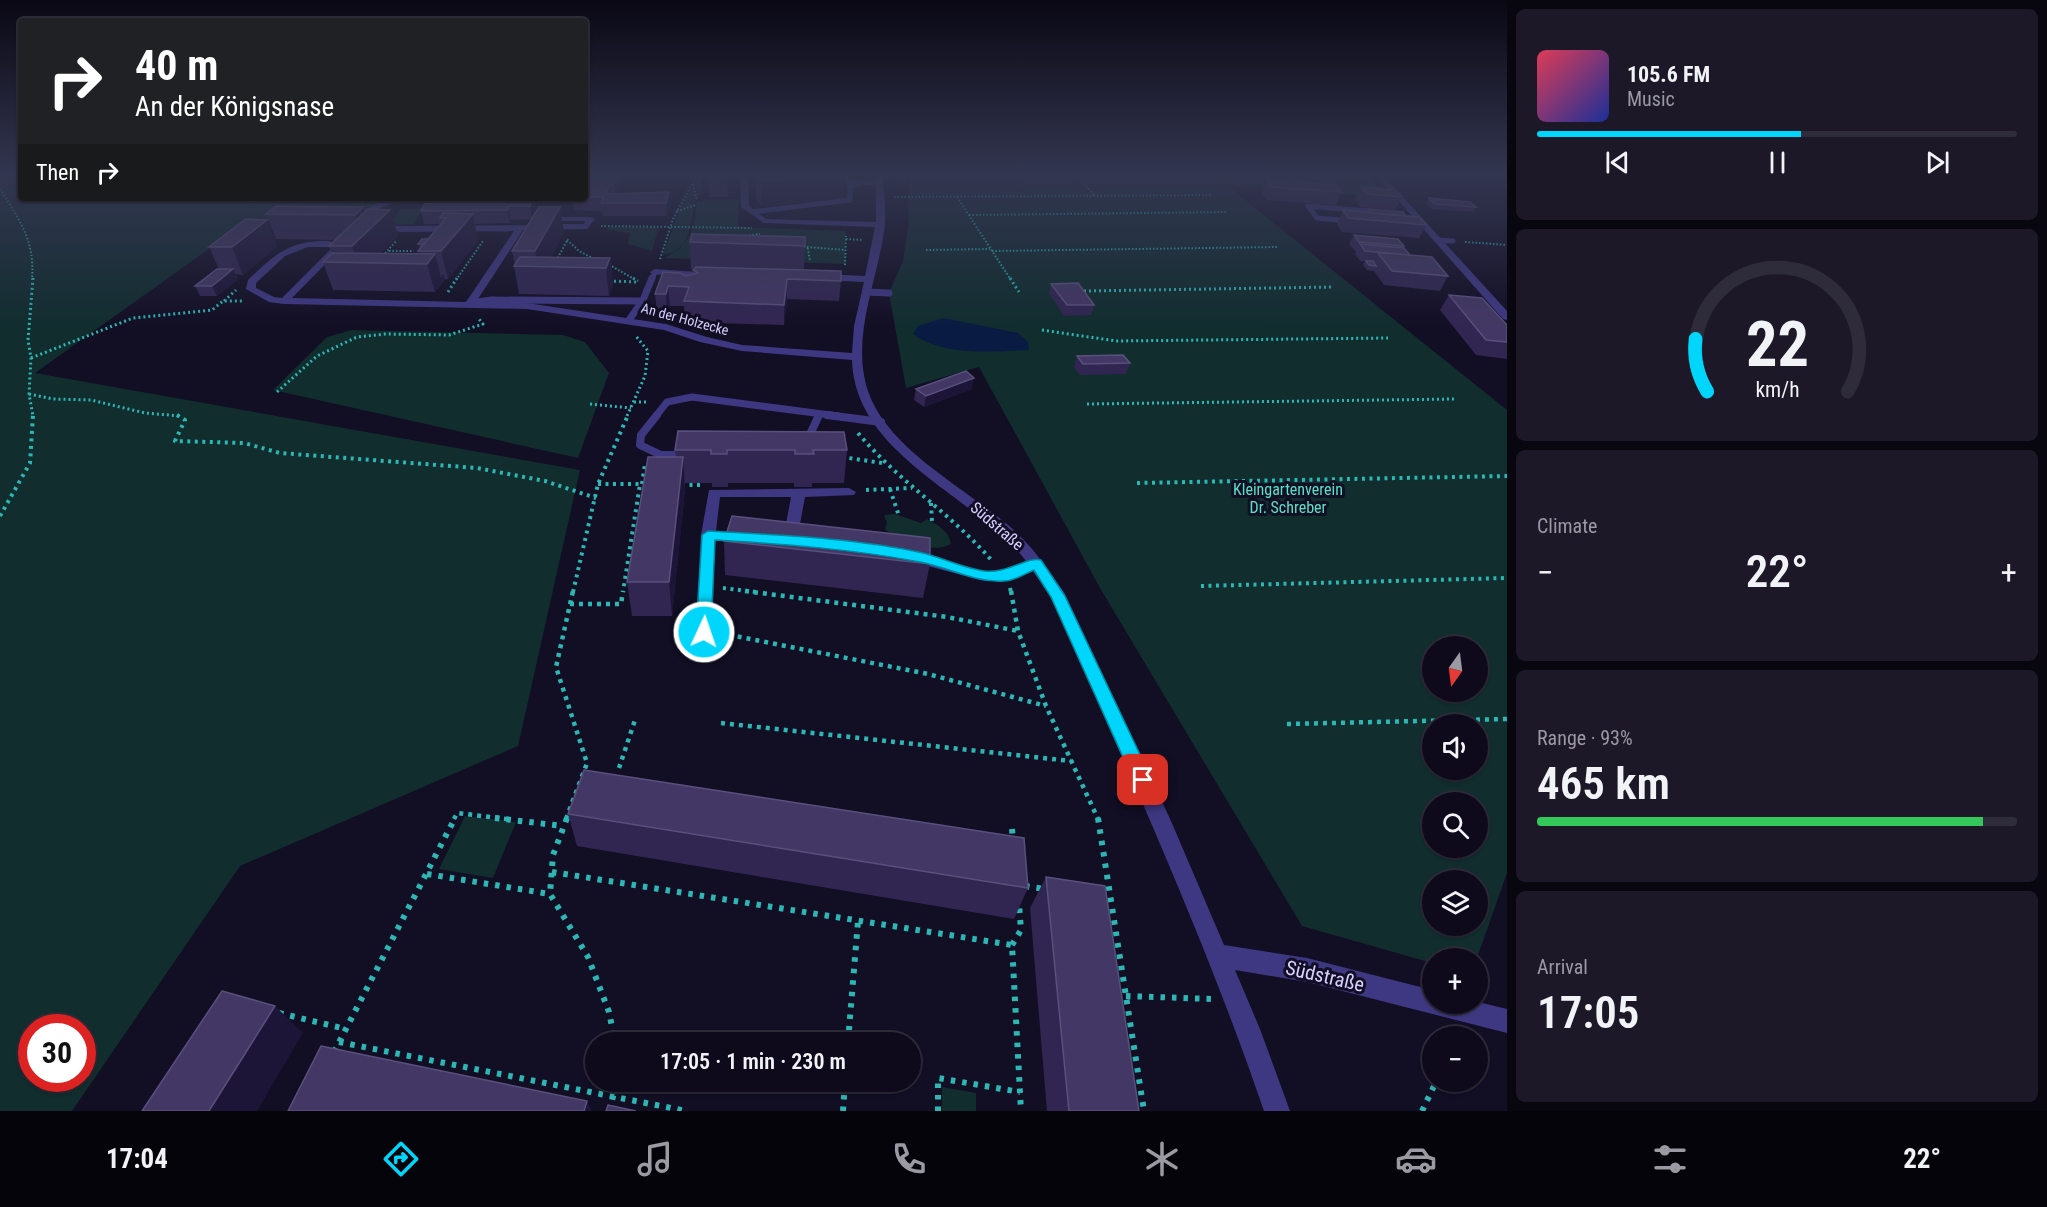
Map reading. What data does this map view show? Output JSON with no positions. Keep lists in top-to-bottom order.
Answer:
{
  "streets": {
    "street": ["An der Holzecke", "Südstraße"]
  },
  "crossings": [
    ["An der Holzecke", "Südstraße"]
  ],
  "parks": ["Kleingartenverein Dr. Schreber"],
  "north": "bottom",
  "page": {
    "turn": ["40 m", "An der Königsnase"],
    "song": ["105.6 FM", "Music"],
    "then": "Then",
    "tile": [
      "Climate",
      ["Range · 93%", "465 km"],
      ["Arrival", "17:05"]
    ],
    "heat": ["−", "22°", "+"],
    "map_buttons": ["+", "−"],
    "limit": "30",
    "trip": "17:05 · 1 min · 230 m",
    "tabs": ["17:04", "22°"],
    "gauge": ["22", "km/h"]
  }
}
